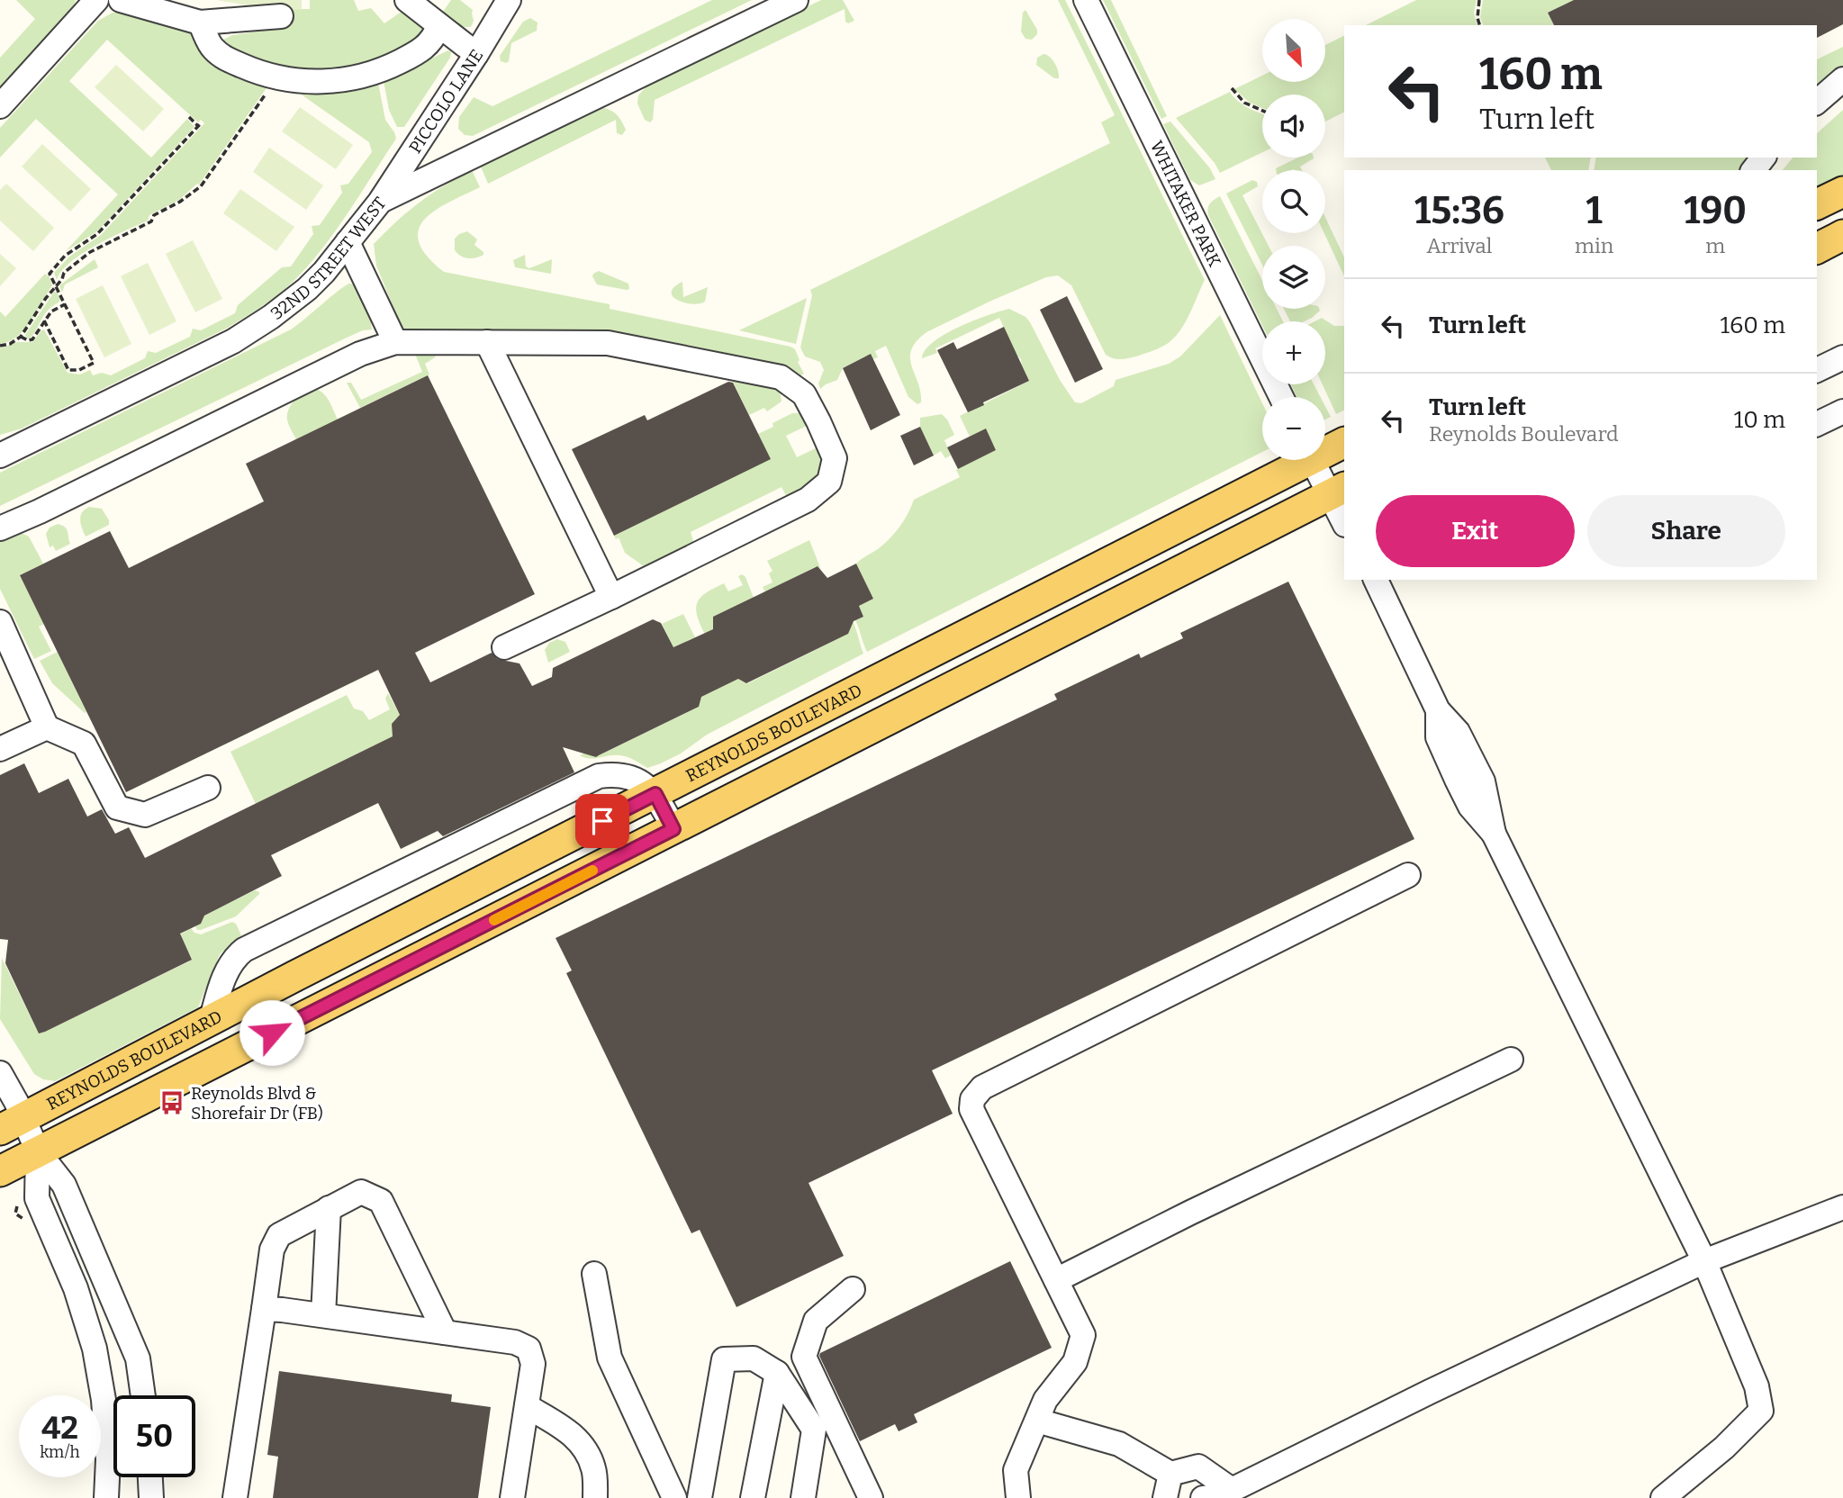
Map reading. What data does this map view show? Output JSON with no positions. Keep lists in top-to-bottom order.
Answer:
{
  "streets": {
    "main road": ["REYNOLDS BOULEVARD"],
    "street": ["PICCOLO LANE", "WHITAKER PARK", "32ND STREET WEST"]
  },
  "crossings": [
    ["PICCOLO LANE", "32ND STREET WEST"]
  ],
  "places": {
    "bus stop": ["Reynolds Blvd & Shorefair Dr (FB)"]
  },
  "north": "bottom right",
  "page": {
    "map_buttons": ["+", "−"],
    "turn": ["160 m", "Turn left"],
    "eta": [
      "15:36",
      "Arrival",
      "1",
      "min",
      "190",
      "m"
    ],
    "list": [
      {
        "name": "Turn left",
        "value": "160 m"
      },
      {
        "name": "Turn left",
        "note": "Reynolds Boulevard",
        "value": "10 m"
      }
    ],
    "buttons": ["Exit", "Share"],
    "speed": "42 km/h",
    "limit": "50"
  }
}
